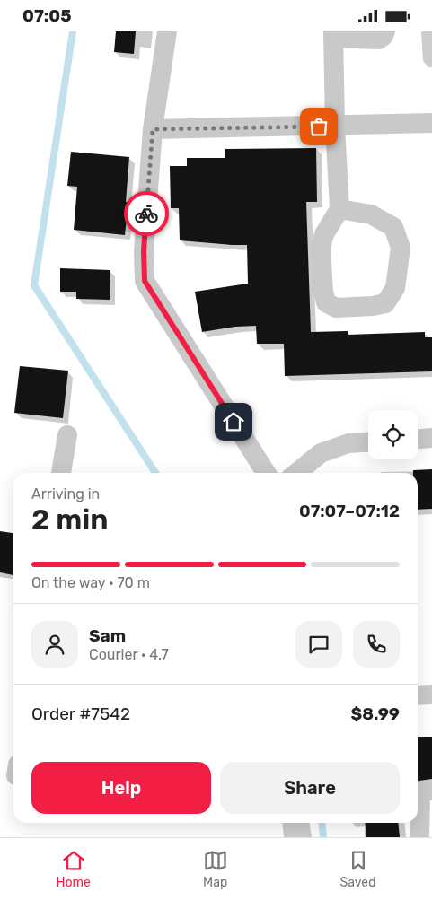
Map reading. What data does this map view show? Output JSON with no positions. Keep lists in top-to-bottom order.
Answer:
{
  "page": {
    "status": "07:05",
    "heading": ["2 min", "Arriving in", "07:07–07:12"],
    "panel": [
      "Sam",
      "Courier · 4.7",
      "Order #7542",
      "$8.99"
    ],
    "bar": "On the way · 70 m",
    "buttons": ["Help", "Share"],
    "tabs": ["Home", "Map", "Saved"]
  }
}
